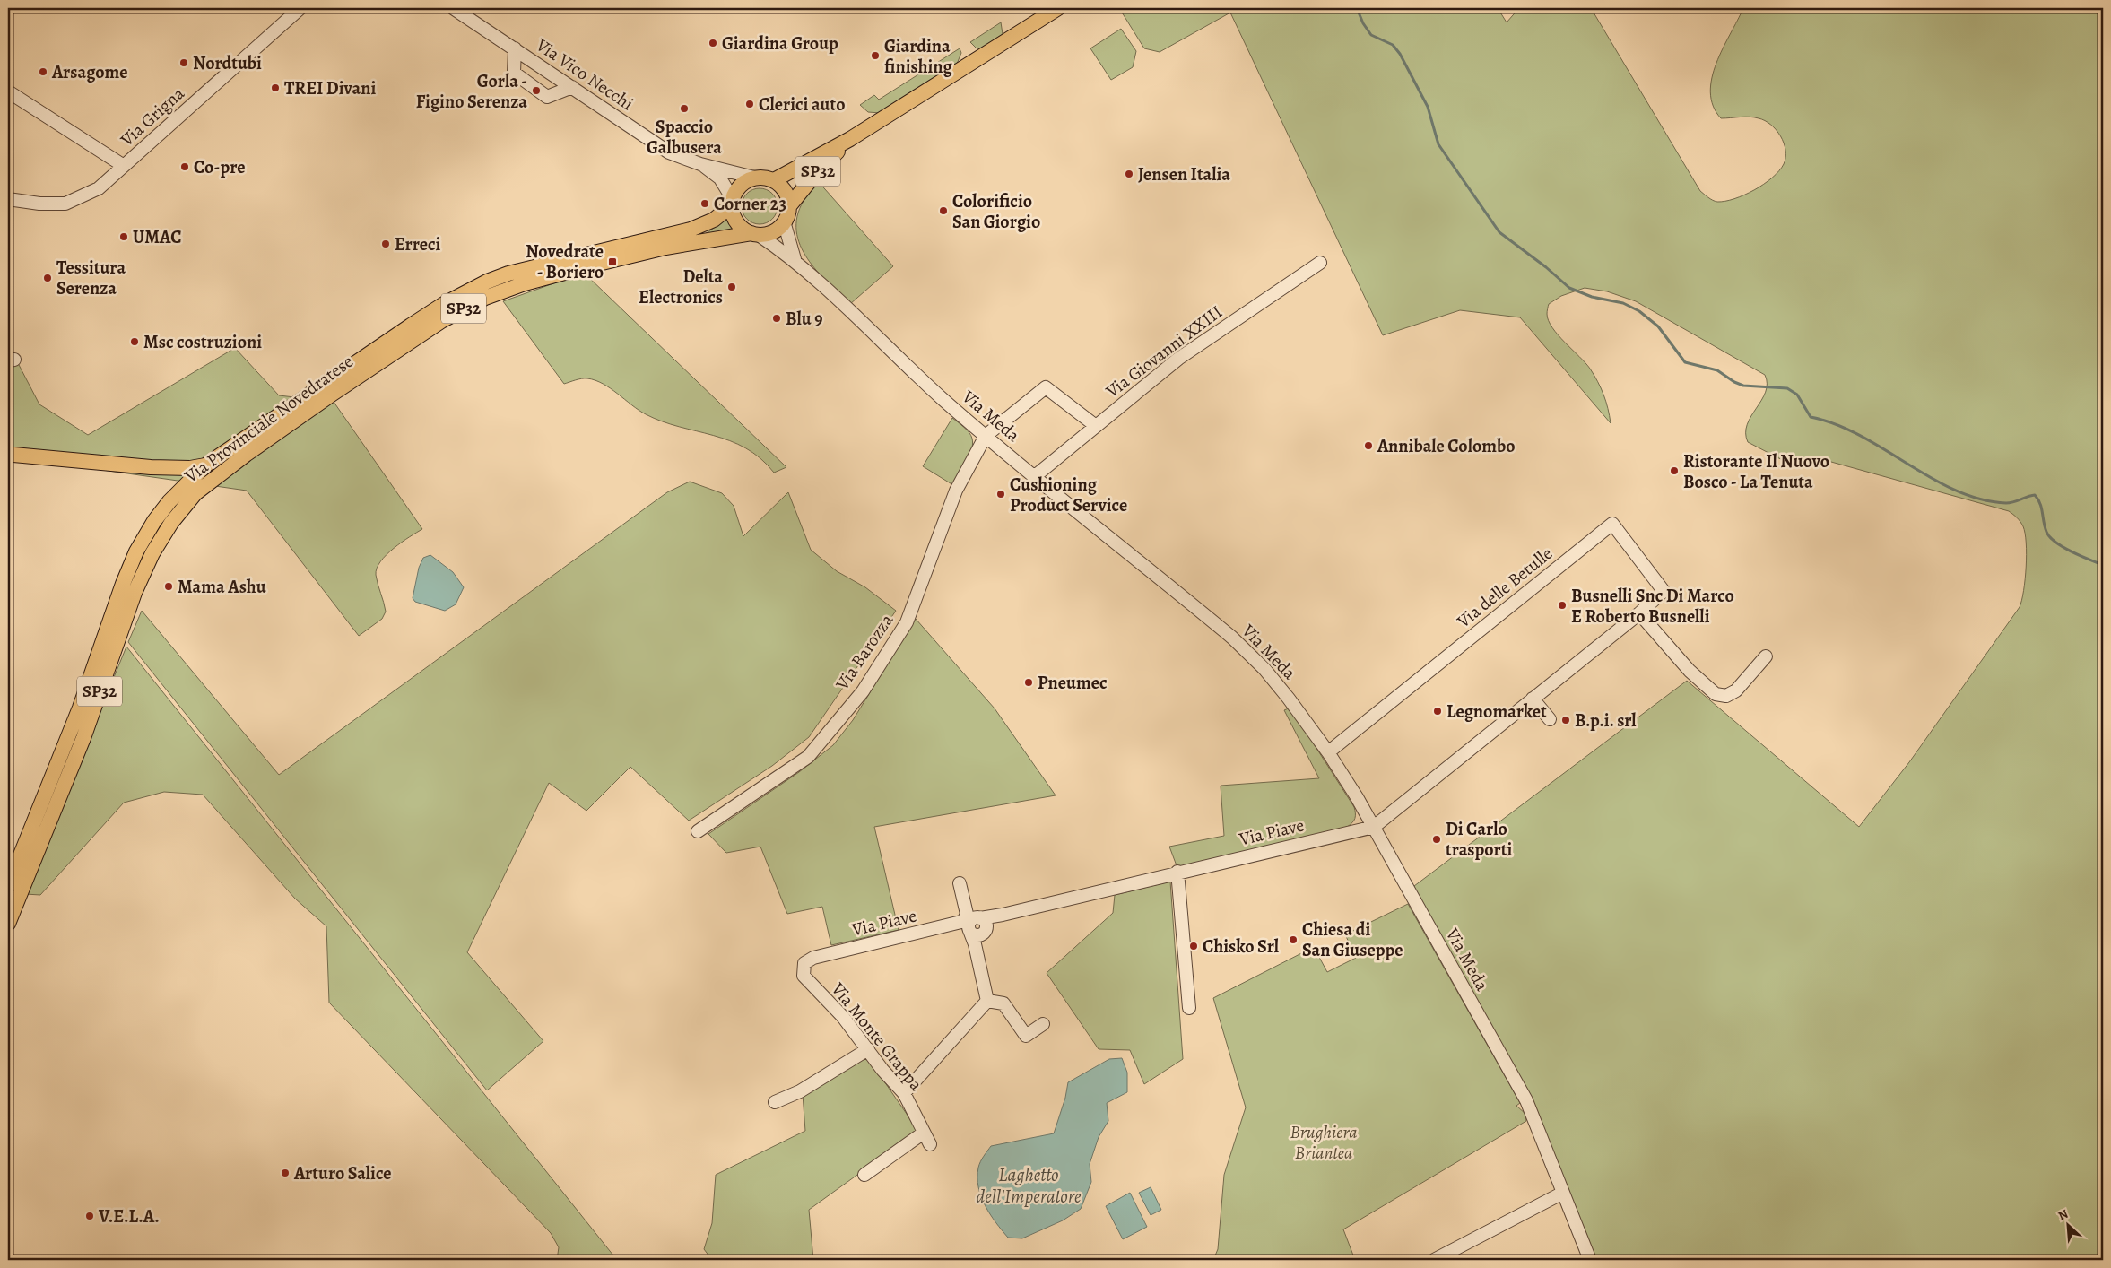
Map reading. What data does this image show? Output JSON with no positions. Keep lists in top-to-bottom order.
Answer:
{
  "streets": {
    "main road": ["SP32", "Via Provinciale Novedratese"],
    "street": [
      "Via Vico Necchi",
      "Via Grigna",
      "Via Giovanni XXIII",
      "Via Meda",
      "Via delle Betulle",
      "Via Barozza",
      "Via Piave",
      "Via Monte Grappa"
    ]
  },
  "crossings": [
    ["Via Vico Necchi", "SP32"],
    ["Via Vico Necchi", "Via Meda"],
    ["Via Vico Necchi", "Via Provinciale Novedratese"],
    ["SP32", "Via Meda"],
    ["SP32", "Via Provinciale Novedratese"],
    ["Via Giovanni XXIII", "Via Meda"],
    ["Via Meda", "Via Provinciale Novedratese"],
    ["Via Meda", "Via delle Betulle"],
    ["Via Meda", "Via Barozza"],
    ["Via Meda", "Via Piave"],
    ["Via Piave", "Via Monte Grappa"]
  ],
  "water": ["Laghetto dell'Imperatore"],
  "parks": ["Brughiera Briantea"],
  "places": {
    "other": [
      "Giardina Group",
      "Giardina finishing",
      "Nordtubi",
      "Arsagome",
      "TREI Divani",
      "Gorla - Figino Serenza",
      "Clerici auto",
      "Spaccio Galbusera",
      "Co-pre",
      "Jensen Italia",
      "Corner 23",
      "Colorificio San Giorgio",
      "UMAC",
      "Erreci",
      "Tessitura Serenza",
      "Delta Electronics",
      "Blu 9",
      "Msc costruzioni",
      "Annibale Colombo",
      "Ristorante Il Nuovo Bosco - La Tenuta",
      "Cushioning Product Service",
      "Mama Ashu",
      "Busnelli Snc Di Marco E Roberto Busnelli",
      "Pneumec",
      "Legnomarket",
      "B.p.i. srl",
      "Di Carlo trasporti",
      "Chiesa di San Giuseppe",
      "Chisko Srl",
      "Arturo Salice",
      "V.E.L.A."
    ],
    "transit": ["Novedrate - Boriero"]
  },
  "north": "top left"
}
